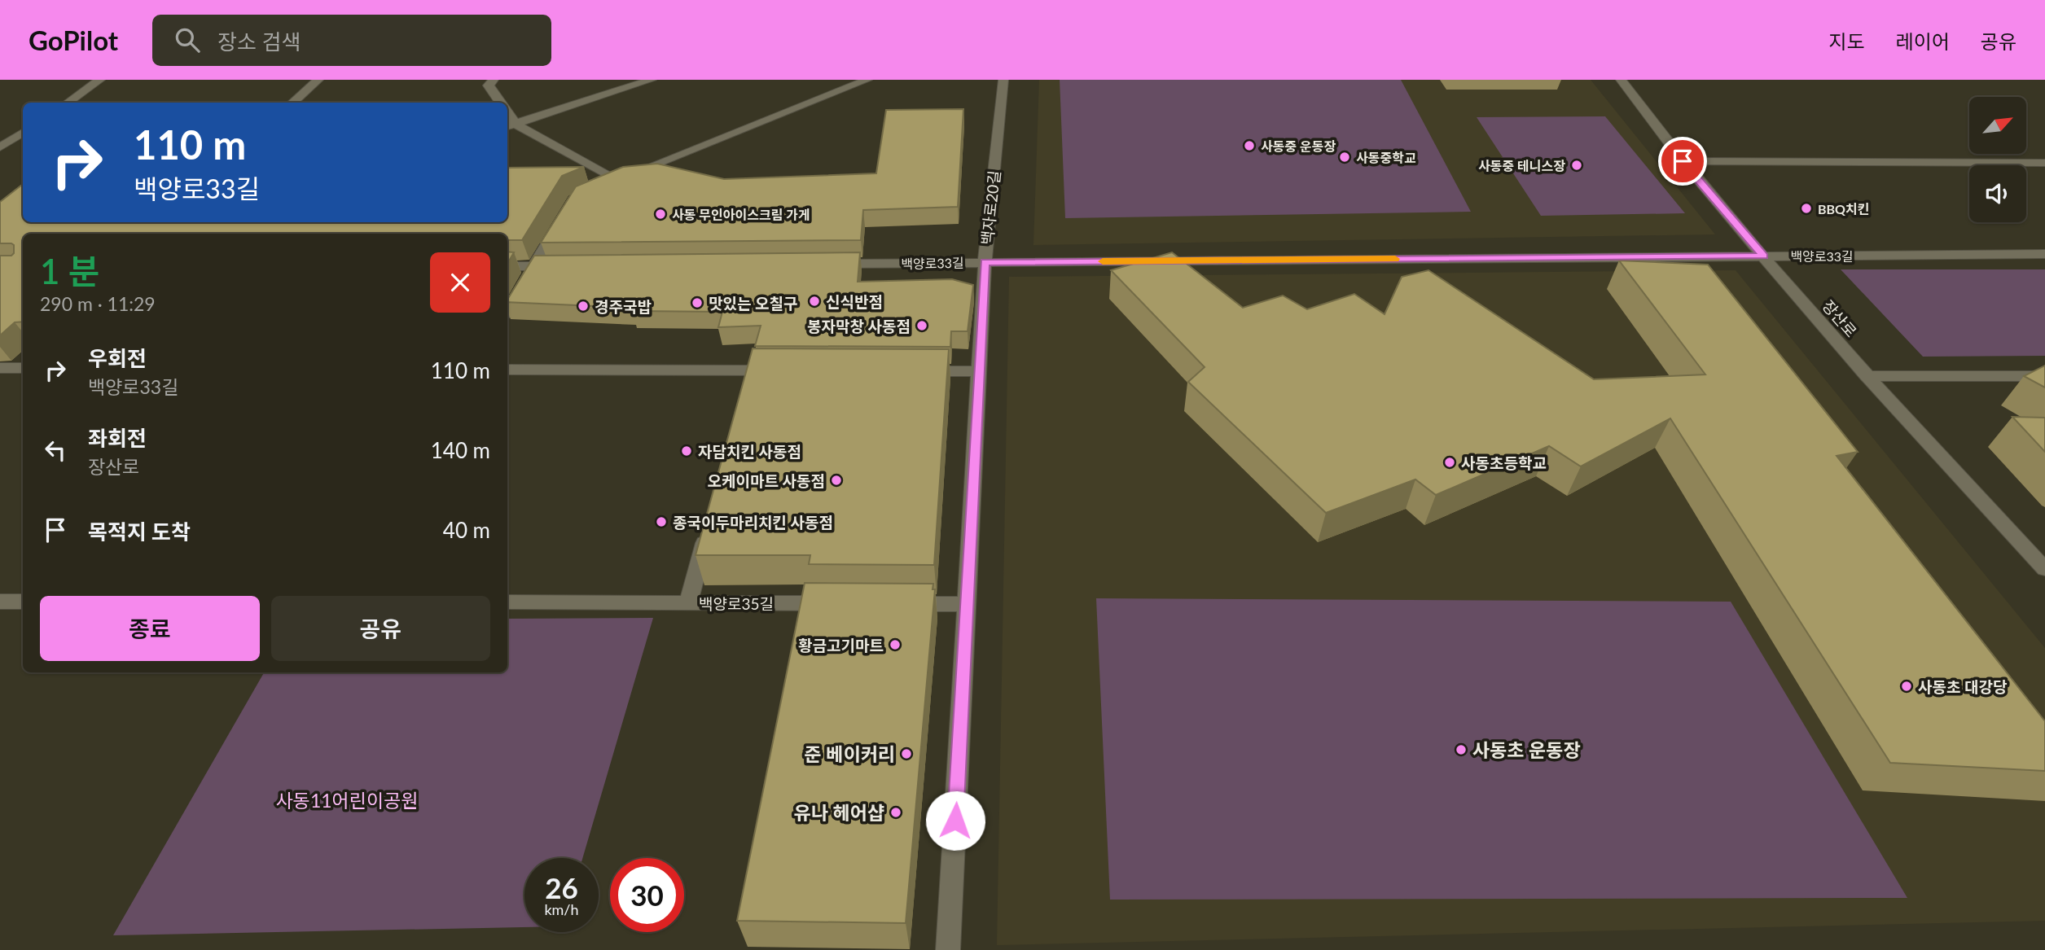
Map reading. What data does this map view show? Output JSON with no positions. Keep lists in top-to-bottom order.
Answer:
{
  "streets": {
    "street": [
      "백자로20길",
      "백양로33길",
      "장산로",
      "백양로35길"
    ]
  },
  "crossings": [
    ["백자로20길", "백양로33길"],
    ["백양로33길", "장산로"]
  ],
  "parks": ["사동11어린이공원"],
  "places": [
    "사동중 운동장",
    "사동중학교",
    "사동중 테니스장",
    "BBQ치킨",
    "사동 무인아이스크림 가게",
    "신식반점",
    "맛있는 오칠구",
    "경주국밥",
    "봉자막창 사동점",
    "자담치킨 사동점",
    "사동초등학교",
    "오케이마트 사동점",
    "종국이두마리치킨 사동점",
    "황금고기마트",
    "사동초 대강당",
    "사동초 운동장",
    "준 베이커리",
    "유나 헤어샵"
  ],
  "north": "top right",
  "page": {
    "header": "GoPilot",
    "search": "장소 검색",
    "nav": ["지도", "레이어", "공유"],
    "turn": ["110 m", "백양로33길"],
    "heading": ["1 분", "290 m · 11:29"],
    "list": [
      {
        "name": "우회전",
        "note": "백양로33길",
        "value": "110 m"
      },
      {
        "name": "좌회전",
        "note": "장산로",
        "value": "140 m"
      },
      {
        "name": "목적지 도착",
        "value": "40 m"
      }
    ],
    "buttons": ["종료", "공유"],
    "speed": "26 km/h",
    "limit": "30"
  }
}
